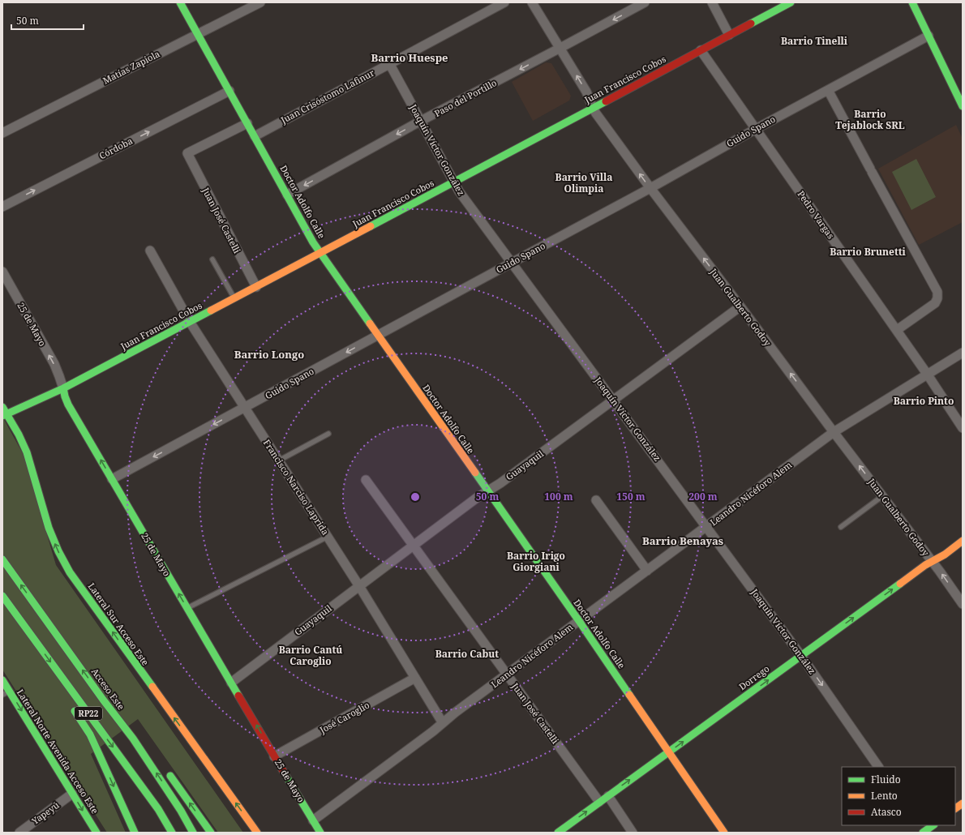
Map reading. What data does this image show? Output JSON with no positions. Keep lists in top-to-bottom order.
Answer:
{
  "streets": {
    "main road": [
      "Juan Francisco Cobos",
      "Doctor Adolfo Calle",
      "25 de Mayo",
      "Lateral Sur Acceso Este",
      "Dorrego",
      "Acceso Este",
      "RP22",
      "Lateral Norte Avenida Acceso Este"
    ],
    "street": [
      "Matías Zapiola",
      "Juan Crisóstomo Lafinur",
      "Paso del Portillo",
      "Guido Spano",
      "Córdoba",
      "Joaquín Víctor González",
      "Pedro Vargas",
      "Juan José Castelli",
      "Juan Gualberto Godoy",
      "Guayaquil",
      "Francisco Narciso Laprida",
      "Leandro Nicéforo Alem",
      "José Caroglio",
      "Yapeyú"
    ]
  },
  "crossings": [
    ["Matías Zapiola", "Doctor Adolfo Calle"],
    ["Juan Francisco Cobos", "Joaquín Víctor González"],
    ["Juan Francisco Cobos", "Doctor Adolfo Calle"],
    ["Juan Francisco Cobos", "Pedro Vargas"],
    ["Juan Francisco Cobos", "Juan José Castelli"],
    ["Juan Francisco Cobos", "Juan Gualberto Godoy"],
    ["Juan Francisco Cobos", "25 de Mayo"],
    ["Juan Francisco Cobos", "Francisco Narciso Laprida"],
    ["Juan Francisco Cobos", "Lateral Sur Acceso Este"],
    ["Juan Crisóstomo Lafinur", "Joaquín Víctor González"],
    ["Juan Crisóstomo Lafinur", "Doctor Adolfo Calle"],
    ["Paso del Portillo", "Joaquín Víctor González"],
    ["Paso del Portillo", "Doctor Adolfo Calle"],
    ["Paso del Portillo", "Juan Gualberto Godoy"],
    ["Guido Spano", "Joaquín Víctor González"],
    ["Guido Spano", "Doctor Adolfo Calle"],
    ["Guido Spano", "Pedro Vargas"],
    ["Guido Spano", "Juan Gualberto Godoy"],
    ["Guido Spano", "25 de Mayo"],
    ["Guido Spano", "Francisco Narciso Laprida"],
    ["Córdoba", "Doctor Adolfo Calle"],
    ["Joaquín Víctor González", "Guayaquil"],
    ["Joaquín Víctor González", "Leandro Nicéforo Alem"],
    ["Joaquín Víctor González", "Dorrego"],
    ["Doctor Adolfo Calle", "Juan José Castelli"],
    ["Doctor Adolfo Calle", "Guayaquil"],
    ["Doctor Adolfo Calle", "Leandro Nicéforo Alem"],
    ["Doctor Adolfo Calle", "Dorrego"],
    ["Pedro Vargas", "Leandro Nicéforo Alem"],
    ["Juan José Castelli", "Guayaquil"],
    ["Juan José Castelli", "Leandro Nicéforo Alem"],
    ["Juan José Castelli", "Dorrego"],
    ["Juan Gualberto Godoy", "Guayaquil"],
    ["Juan Gualberto Godoy", "Leandro Nicéforo Alem"],
    ["Juan Gualberto Godoy", "Dorrego"],
    ["25 de Mayo", "Guayaquil"],
    ["25 de Mayo", "Leandro Nicéforo Alem"],
    ["25 de Mayo", "José Caroglio"],
    ["Guayaquil", "Francisco Narciso Laprida"],
    ["Francisco Narciso Laprida", "Leandro Nicéforo Alem"],
    ["Francisco Narciso Laprida", "José Caroglio"],
    ["Lateral Norte Avenida Acceso Este", "Yapeyú"]
  ],
  "one_way": [
    "Paso del Portillo",
    "Córdoba",
    "Juan Gualberto Godoy",
    "25 de Mayo",
    "Dorrego"
  ],
  "districts": [
    "Barrio Tinelli",
    "Barrio Huespe",
    "Barrio Tejablock SRL",
    "Barrio Villa Olimpia",
    "Barrio Brunetti",
    "Barrio Longo",
    "Barrio Pinto",
    "Barrio Benayas",
    "Barrio Irigo Giorgiani",
    "Barrio Cantú Caroglio",
    "Barrio Cabut"
  ],
  "legend": ["Fluido", "Lento", "Atasco"],
  "scale_bar": "50 m",
  "rings": [
    "50 m",
    "100 m",
    "150 m",
    "200 m"
  ]
}
